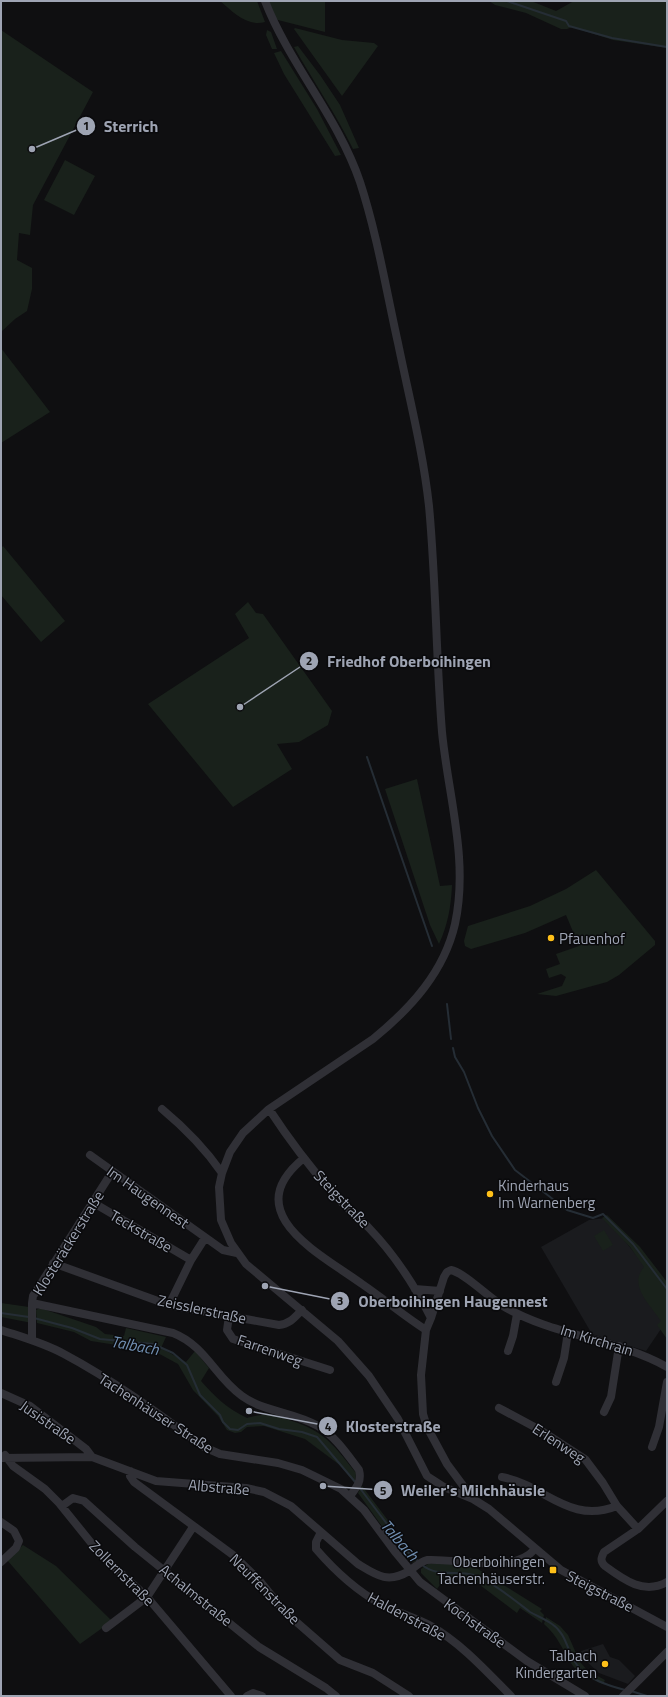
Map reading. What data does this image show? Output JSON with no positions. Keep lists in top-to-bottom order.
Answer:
{
  "streets": {
    "street": [
      "Im Haugennest",
      "Steigstraße",
      "Teckstraße",
      "Klosteräckerstraße",
      "Zeisslerstraße",
      "Im Kirchrain",
      "Farrenweg",
      "Tachenhäuser Straße",
      "Jusistraße",
      "Erlenweg",
      "Albstraße",
      "Zollernstraße",
      "Neuffenstraße",
      "Achalmstraße",
      "Haldenstraße",
      "Kochstraße"
    ]
  },
  "crossings": [
    ["Im Haugennest", "Teckstraße"],
    ["Im Haugennest", "Klosteräckerstraße"],
    ["Im Haugennest", "Zeisslerstraße"],
    ["Steigstraße", "Im Kirchrain"],
    ["Teckstraße", "Klosteräckerstraße"],
    ["Klosteräckerstraße", "Zeisslerstraße"],
    ["Klosteräckerstraße", "Tachenhäuser Straße"],
    ["Zeisslerstraße", "Farrenweg"],
    ["Tachenhäuser Straße", "Albstraße"],
    ["Tachenhäuser Straße", "Kochstraße"],
    ["Jusistraße", "Albstraße"],
    ["Albstraße", "Zollernstraße"],
    ["Albstraße", "Neuffenstraße"],
    ["Albstraße", "Haldenstraße"],
    ["Albstraße", "Kochstraße"],
    ["Zollernstraße", "Achalmstraße"]
  ],
  "water": ["Talbach"],
  "places": {
    "other": [
      "Sterrich",
      "Friedhof Oberboihingen",
      "Pfauenhof",
      "Kinderhaus Im Warnenberg",
      "Oberboihingen Haugennest",
      "Klosterstraße",
      "Weiler's Milchhäusle",
      "Talbach Kindergarten"
    ],
    "transit": ["Oberboihingen Tachenhäuserstr."]
  }
}
